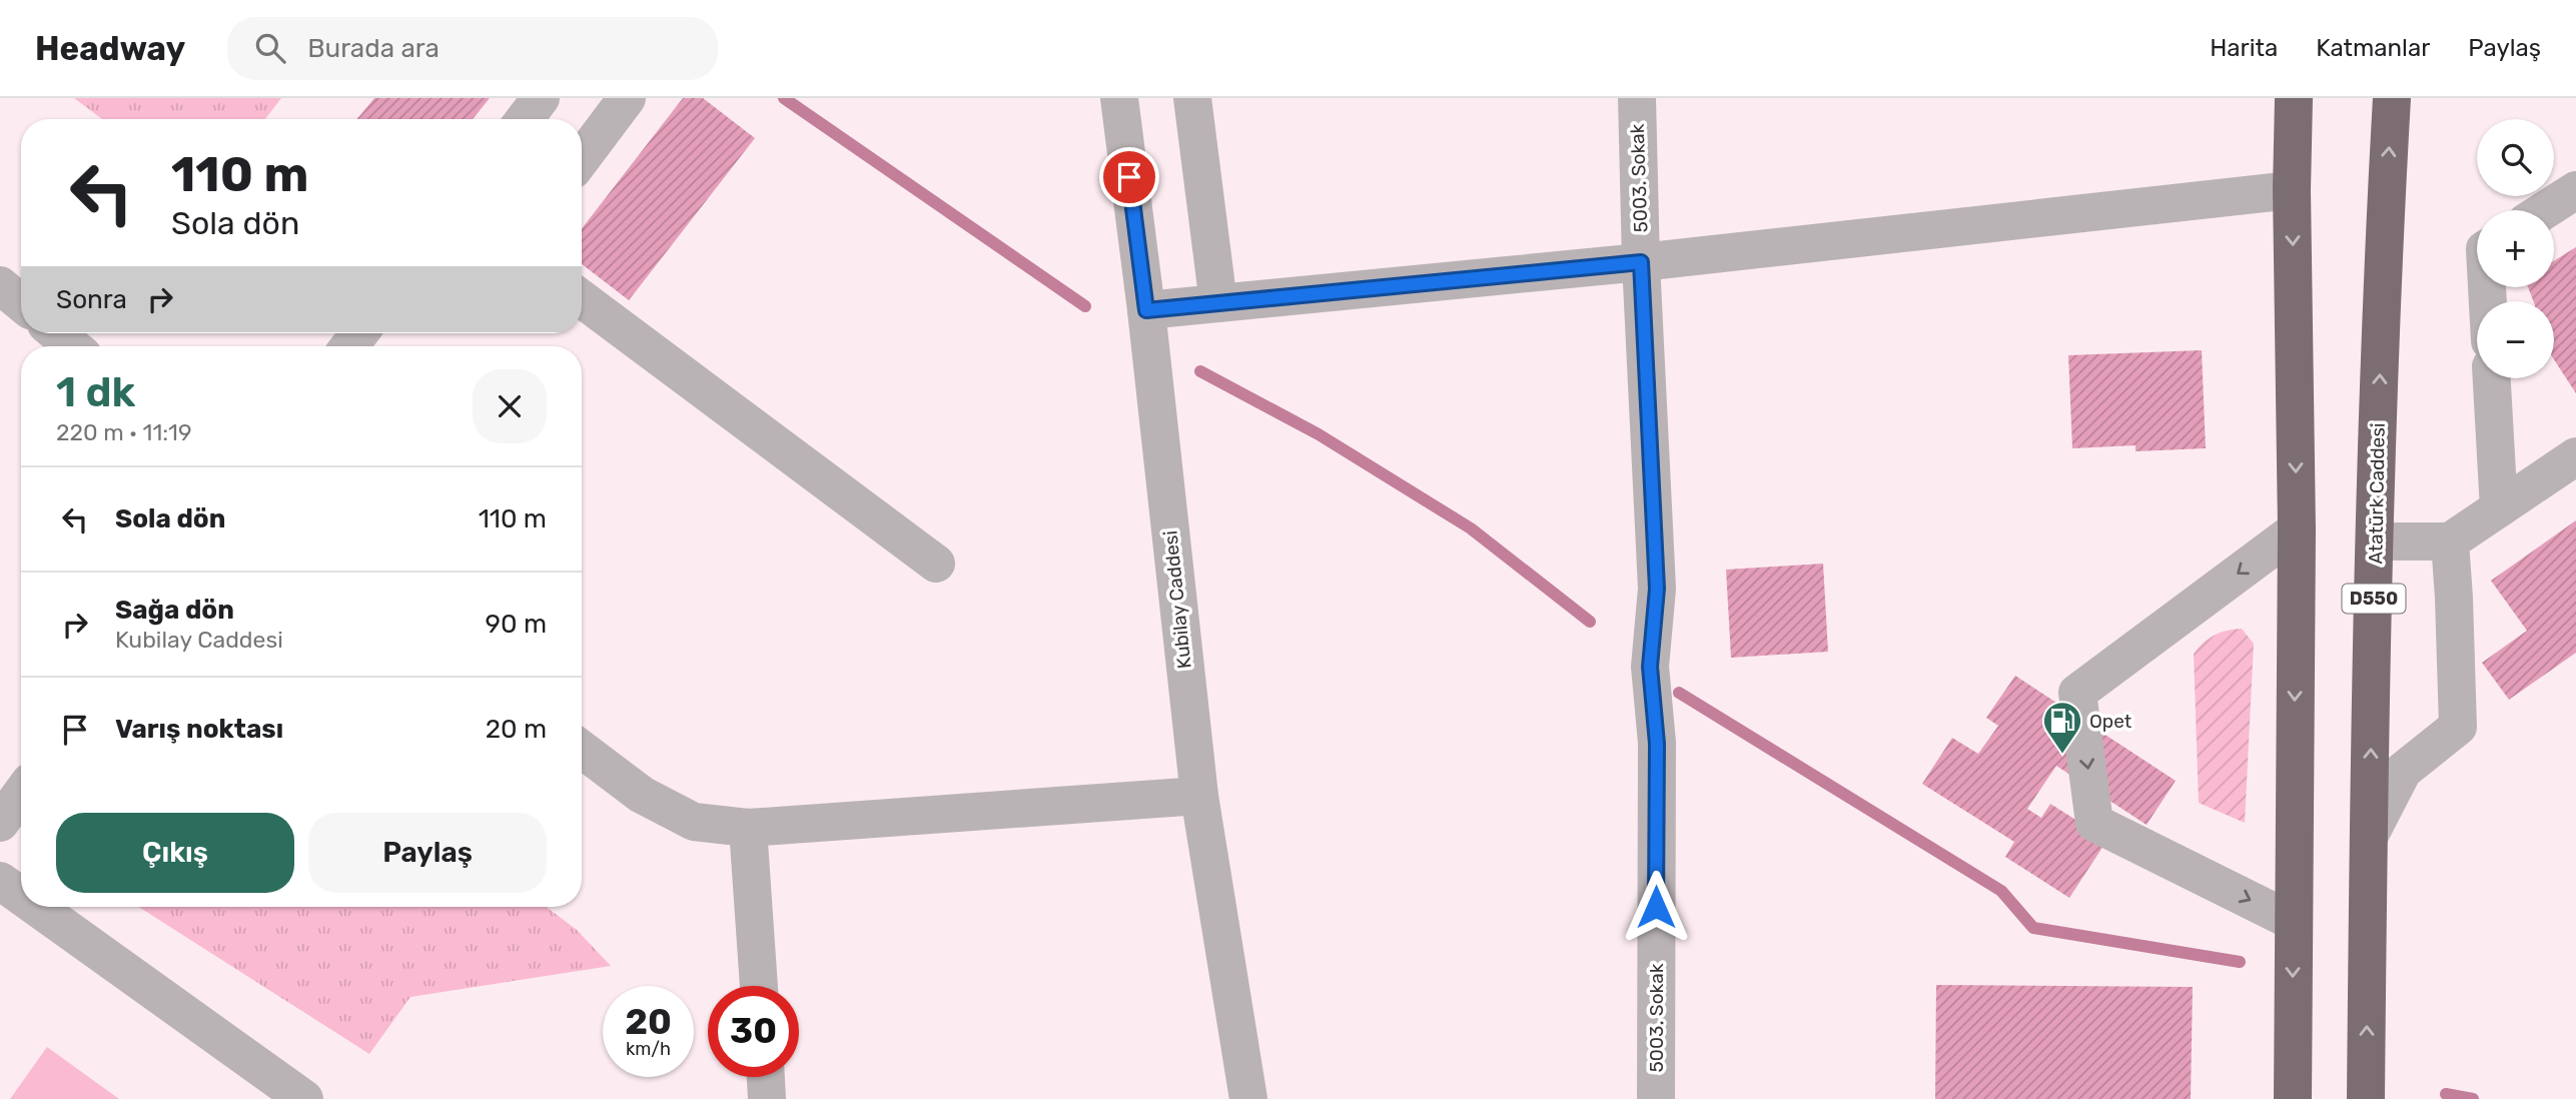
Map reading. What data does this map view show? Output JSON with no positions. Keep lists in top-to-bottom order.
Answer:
{
  "streets": {
    "highway": ["Atatürk Caddesi", "D550"],
    "street": ["5003. Sokak", "Kubilay Caddesi"]
  },
  "places": {
    "fuel station": ["Opet"]
  },
  "page": {
    "header": "Headway",
    "search": "Burada ara",
    "nav": ["Harita", "Katmanlar", "Paylaş"],
    "map_buttons": ["+", "−"],
    "turn": ["110 m", "Sola dön"],
    "then": "Sonra",
    "heading": ["1 dk", "220 m · 11:19"],
    "list": [
      {
        "name": "Sola dön",
        "value": "110 m"
      },
      {
        "name": "Sağa dön",
        "note": "Kubilay Caddesi",
        "value": "90 m"
      },
      {
        "name": "Varış noktası",
        "value": "20 m"
      }
    ],
    "buttons": ["Çıkış", "Paylaş"],
    "speed": "20 km/h",
    "limit": "30"
  }
}
